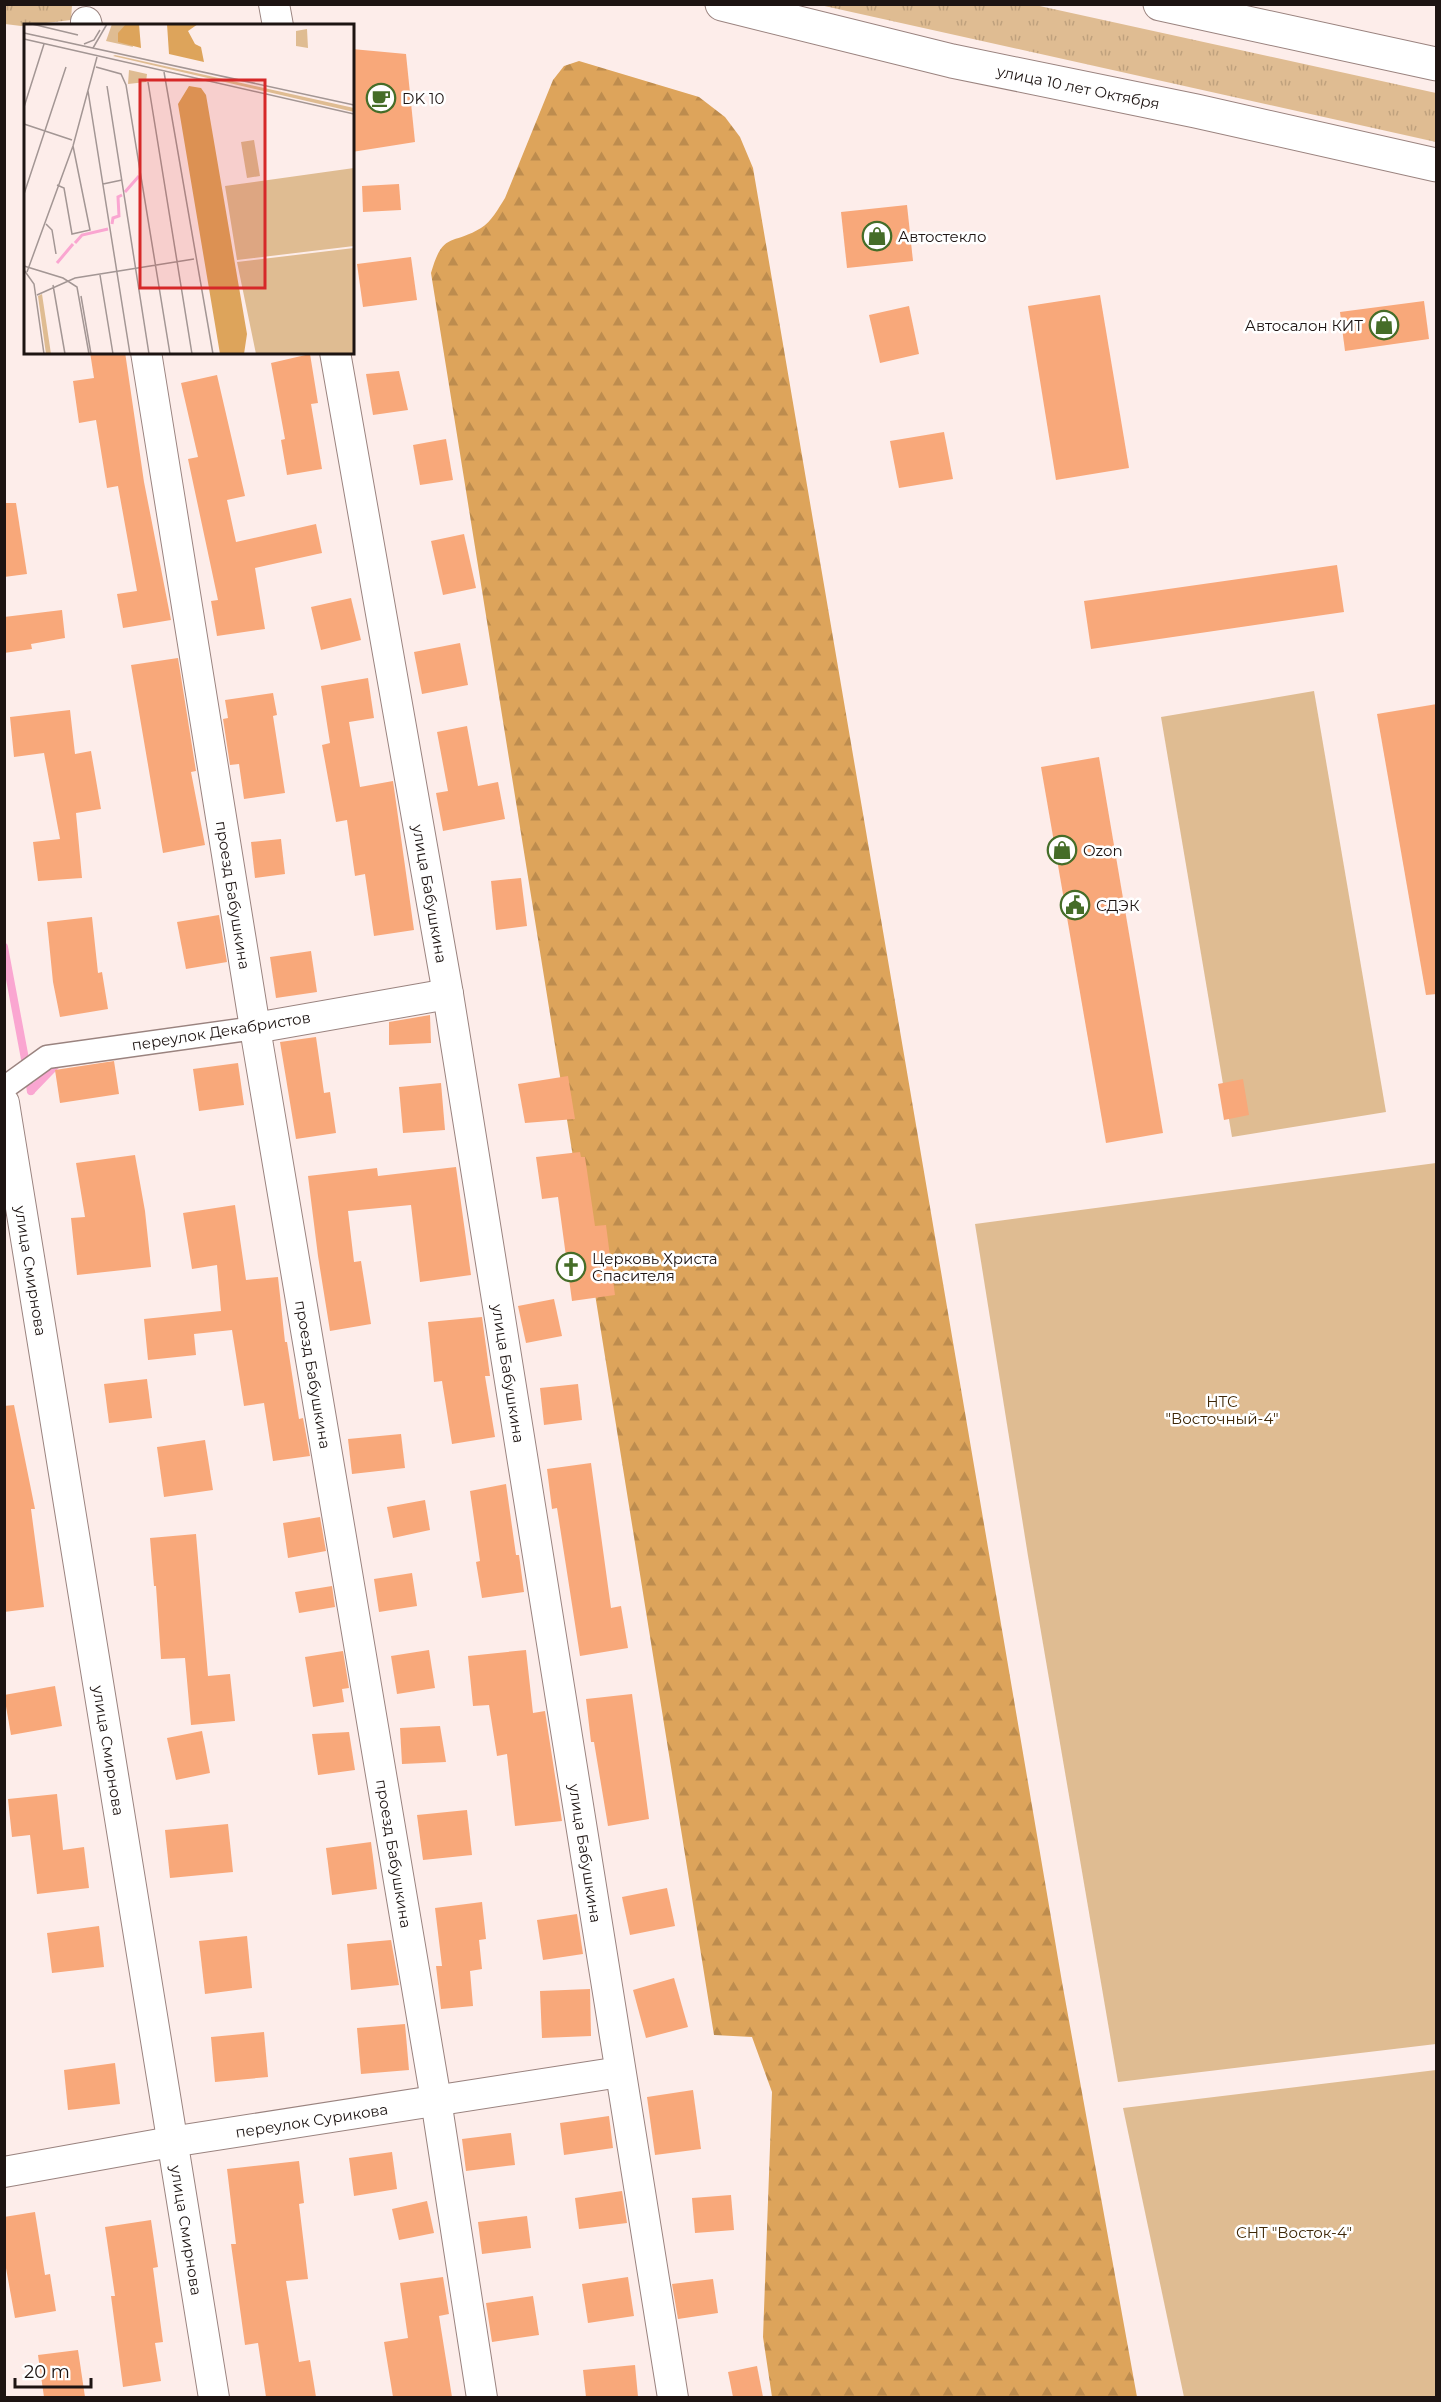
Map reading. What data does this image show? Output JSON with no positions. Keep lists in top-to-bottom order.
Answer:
{
  "streets": {
    "main road": ["улица 10 лет Октября"],
    "street": [
      "улица Бабушкина",
      "проезд Бабушкина",
      "переулок Декабристов",
      "улица Смирнова",
      "переулок Сурикова"
    ]
  },
  "crossings": [
    ["улица Бабушкина", "переулок Декабристов"],
    ["улица Бабушкина", "переулок Сурикова"],
    ["проезд Бабушкина", "переулок Декабристов"],
    ["проезд Бабушкина", "переулок Сурикова"],
    ["улица Смирнова", "переулок Сурикова"]
  ],
  "parks": ["НТС \"Восточный-4\"", "СНТ \"Восток-4\""],
  "places": {
    "cafe": ["DK 10"],
    "shop": ["Автостекло", "Автосалон КИТ", "Ozon"],
    "public building": ["СДЭК"],
    "church": ["Церковь Христа Спасителя"]
  },
  "scale_bar": "20 m"
}
